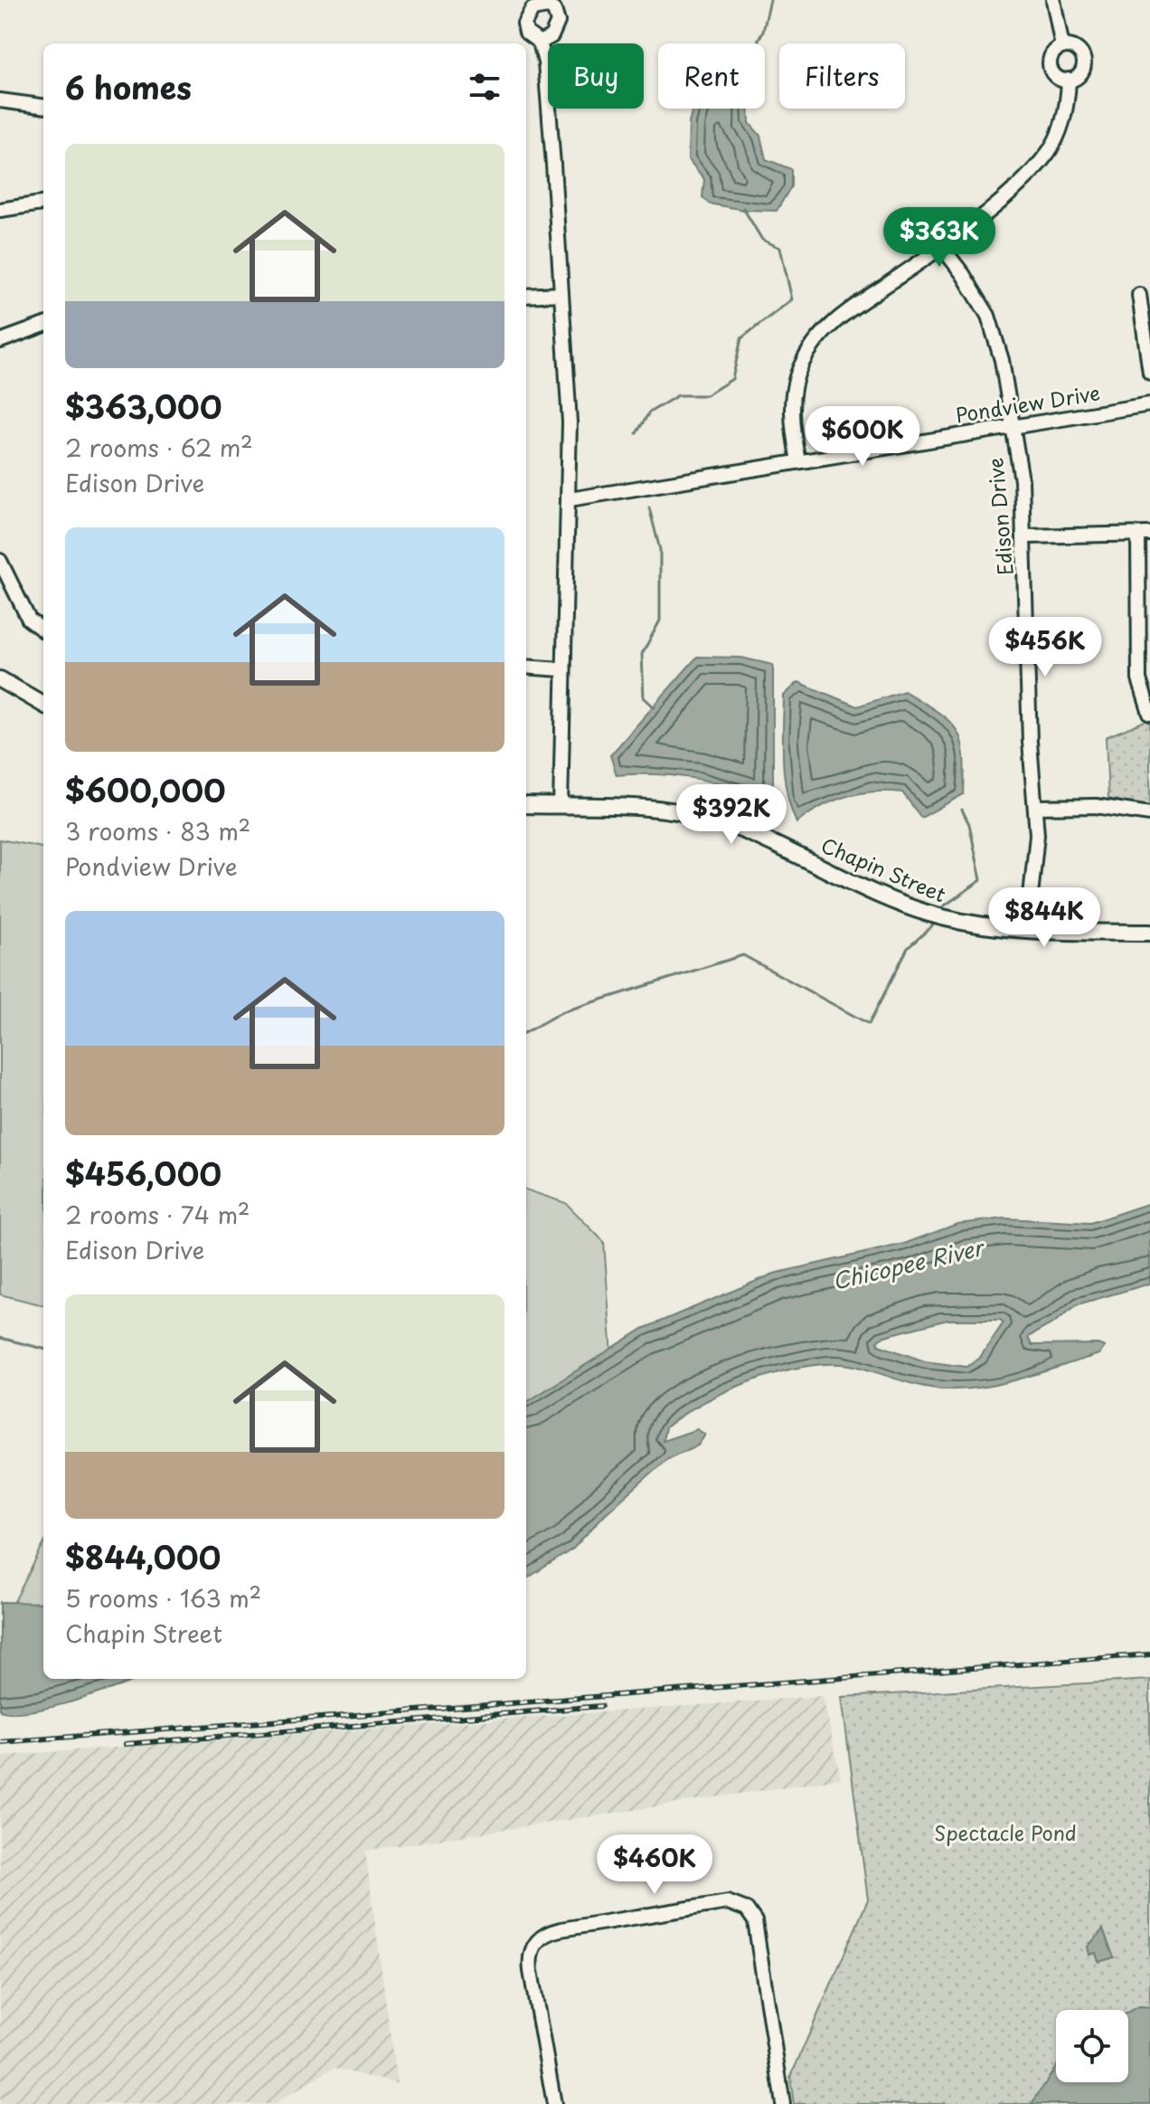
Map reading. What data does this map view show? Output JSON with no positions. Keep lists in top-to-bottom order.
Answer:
{
  "streets": {
    "main road": ["Chapin Street"],
    "street": ["Pondview Drive", "Edison Drive"]
  },
  "crossings": [
    ["Pondview Drive", "Edison Drive"],
    ["Edison Drive", "Chapin Street"]
  ],
  "water": ["Chicopee River"],
  "parks": ["Spectacle Pond"],
  "page": {
    "chip": ["Buy", "Rent", "Filters"],
    "heading": "6 homes",
    "list": [
      {
        "name": "$363,000",
        "note": "2 rooms · 62 m² · Edison Drive"
      },
      {
        "name": "$600,000",
        "note": "3 rooms · 83 m² · Pondview Drive"
      },
      {
        "name": "$456,000",
        "note": "2 rooms · 74 m² · Edison Drive"
      },
      {
        "name": "$844,000",
        "note": "5 rooms · 163 m² · Chapin Street"
      }
    ],
    "price": [
      "$363K",
      "$600K",
      "$456K",
      "$392K",
      "$844K",
      "$460K"
    ]
  }
}
